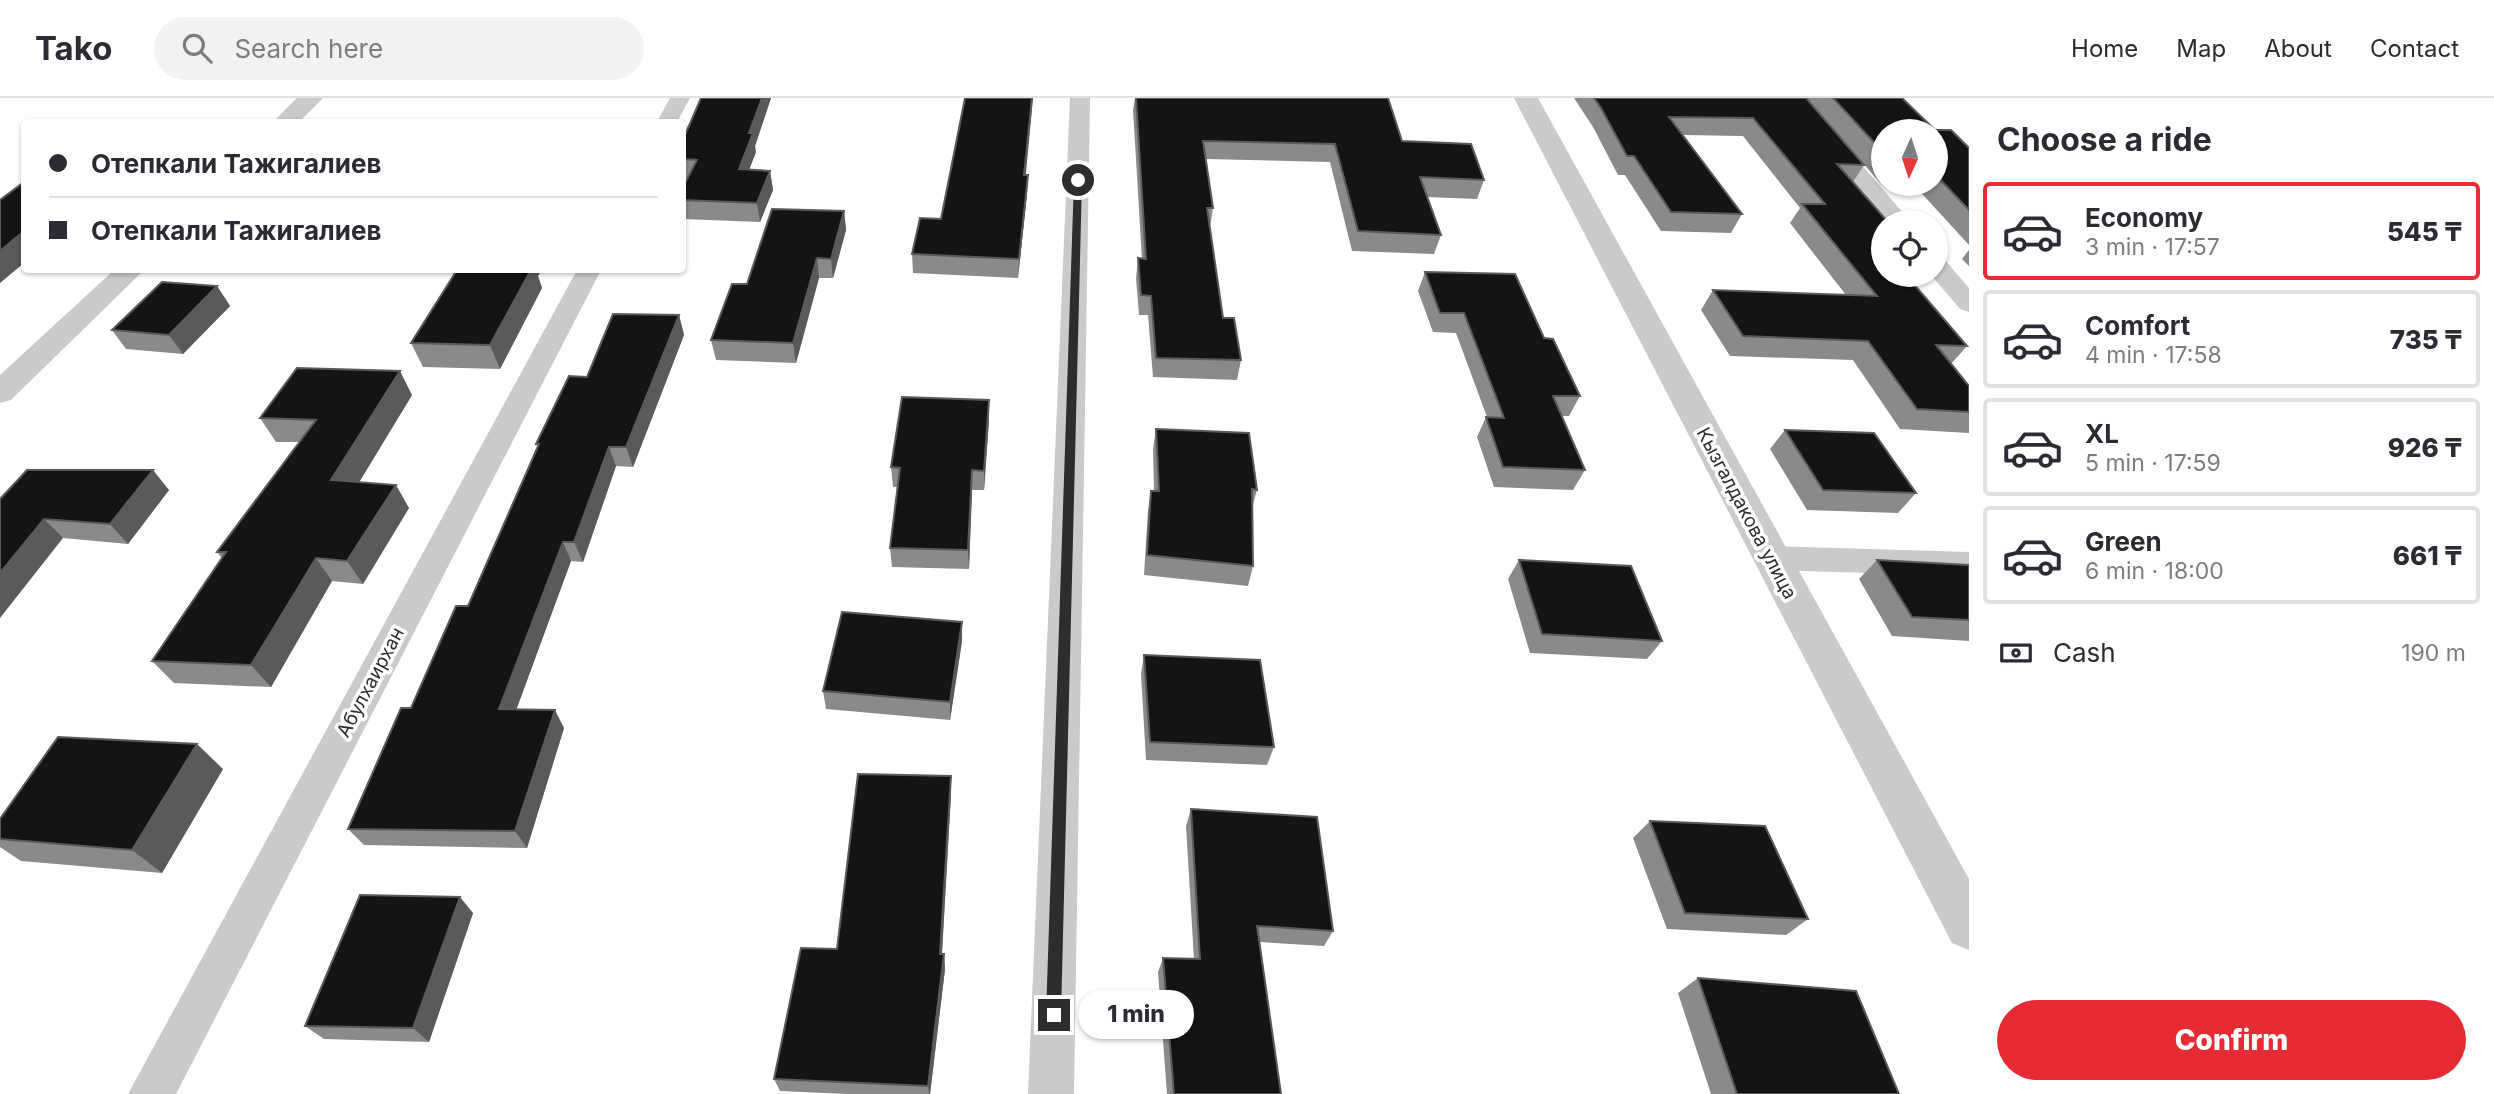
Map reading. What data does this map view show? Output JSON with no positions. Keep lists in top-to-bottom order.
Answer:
{
  "streets": {
    "street": ["Кызгалдакова улица", "Абулхаирхан"]
  },
  "north": "bottom",
  "page": {
    "header": "Tako",
    "search": "Search here",
    "nav": [
      "Home",
      "Map",
      "About",
      "Contact"
    ],
    "heading": "Choose a ride",
    "banner": ["Отепкали Тажигалиев", "Отепкали Тажигалиев"],
    "list": [
      {
        "name": "Economy",
        "note": "3 min · 17:57",
        "value": "545 ₸"
      },
      {
        "name": "Comfort",
        "note": "4 min · 17:58",
        "value": "735 ₸"
      },
      {
        "name": "XL",
        "note": "5 min · 17:59",
        "value": "926 ₸"
      },
      {
        "name": "Green",
        "note": "6 min · 18:00",
        "value": "661 ₸"
      }
    ],
    "pay": ["Cash", "190 m"],
    "buttons": "Confirm",
    "bubble": "1 min"
  }
}
